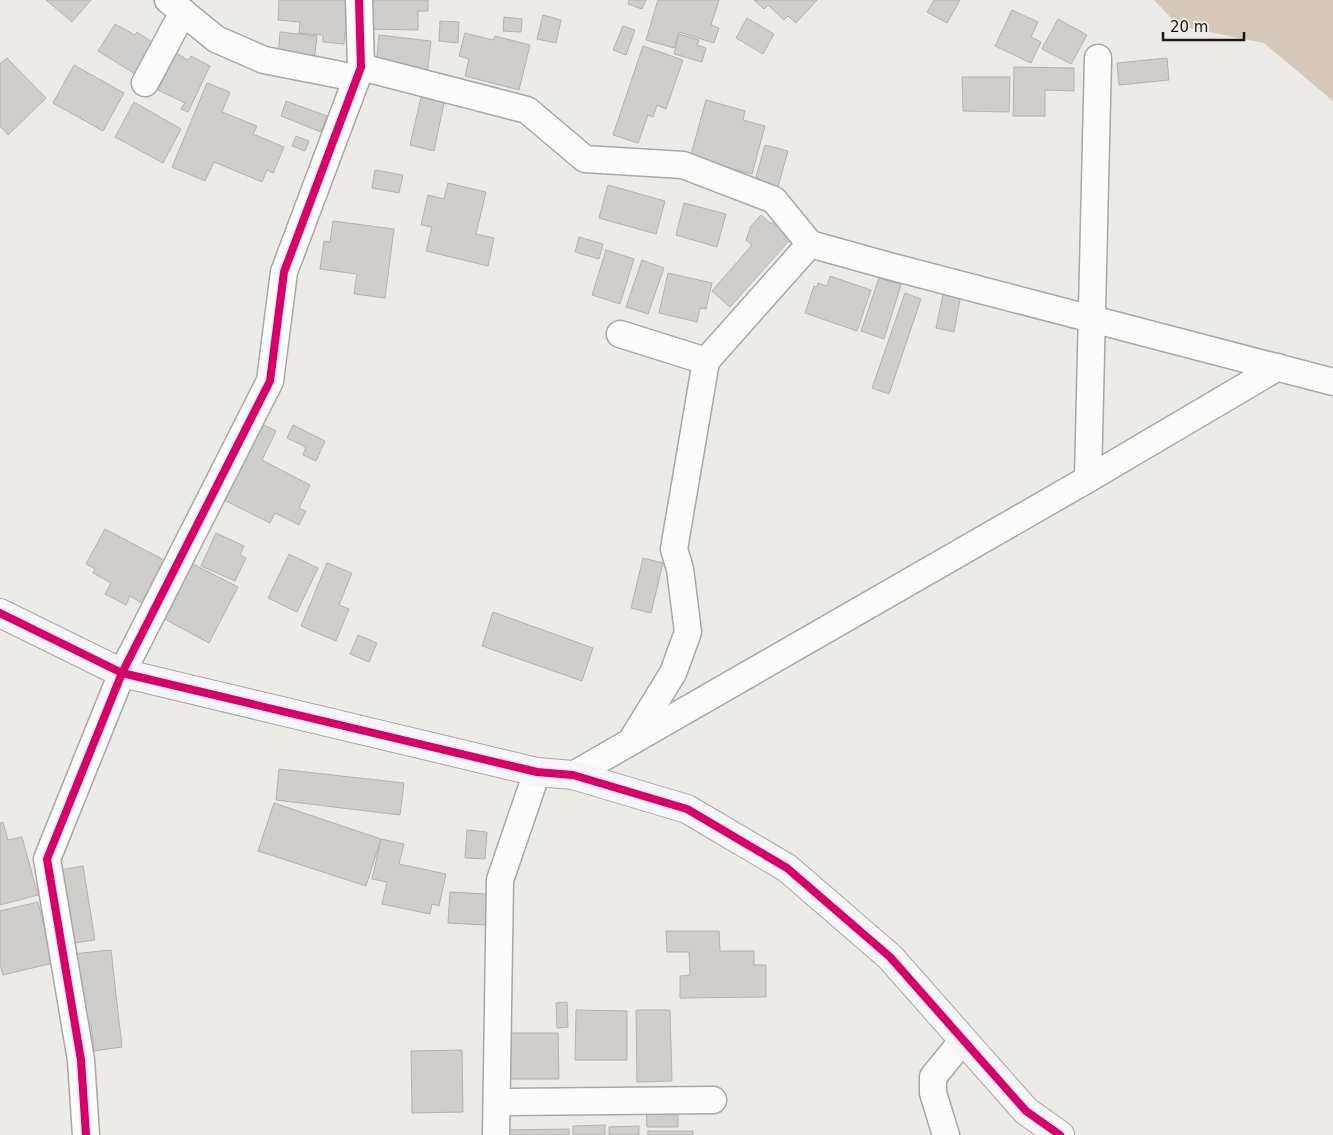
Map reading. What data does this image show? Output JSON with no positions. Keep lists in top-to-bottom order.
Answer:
{
  "scale_bar": "20 m"
}
